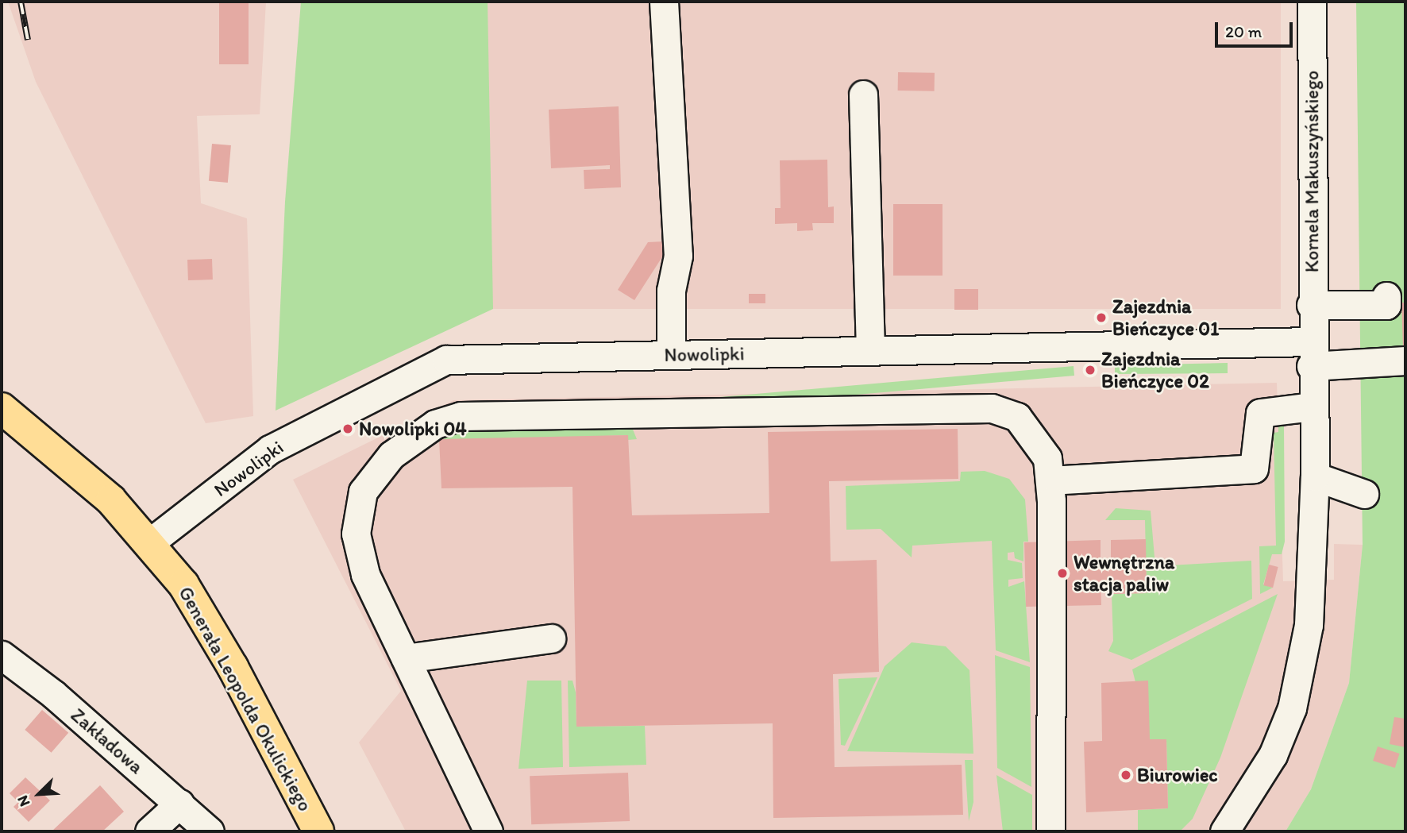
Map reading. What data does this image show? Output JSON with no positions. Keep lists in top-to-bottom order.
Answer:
{
  "streets": {
    "main road": ["Generała Leopolda Okulickiego"],
    "street": ["Kornela Makuszyńskiego", "Nowolipki", "Zakładowa"]
  },
  "crossings": [
    ["Kornela Makuszyńskiego", "Nowolipki"],
    ["Nowolipki", "Generała Leopolda Okulickiego"]
  ],
  "places": [
    "Zajezdnia Bieńczyce 01",
    "Zajezdnia Bieńczyce 02",
    "Nowolipki 04",
    "Wewnętrzna stacja paliw",
    "Biurowiec"
  ],
  "scale_bar": "20 m",
  "north": "bottom left"
}
